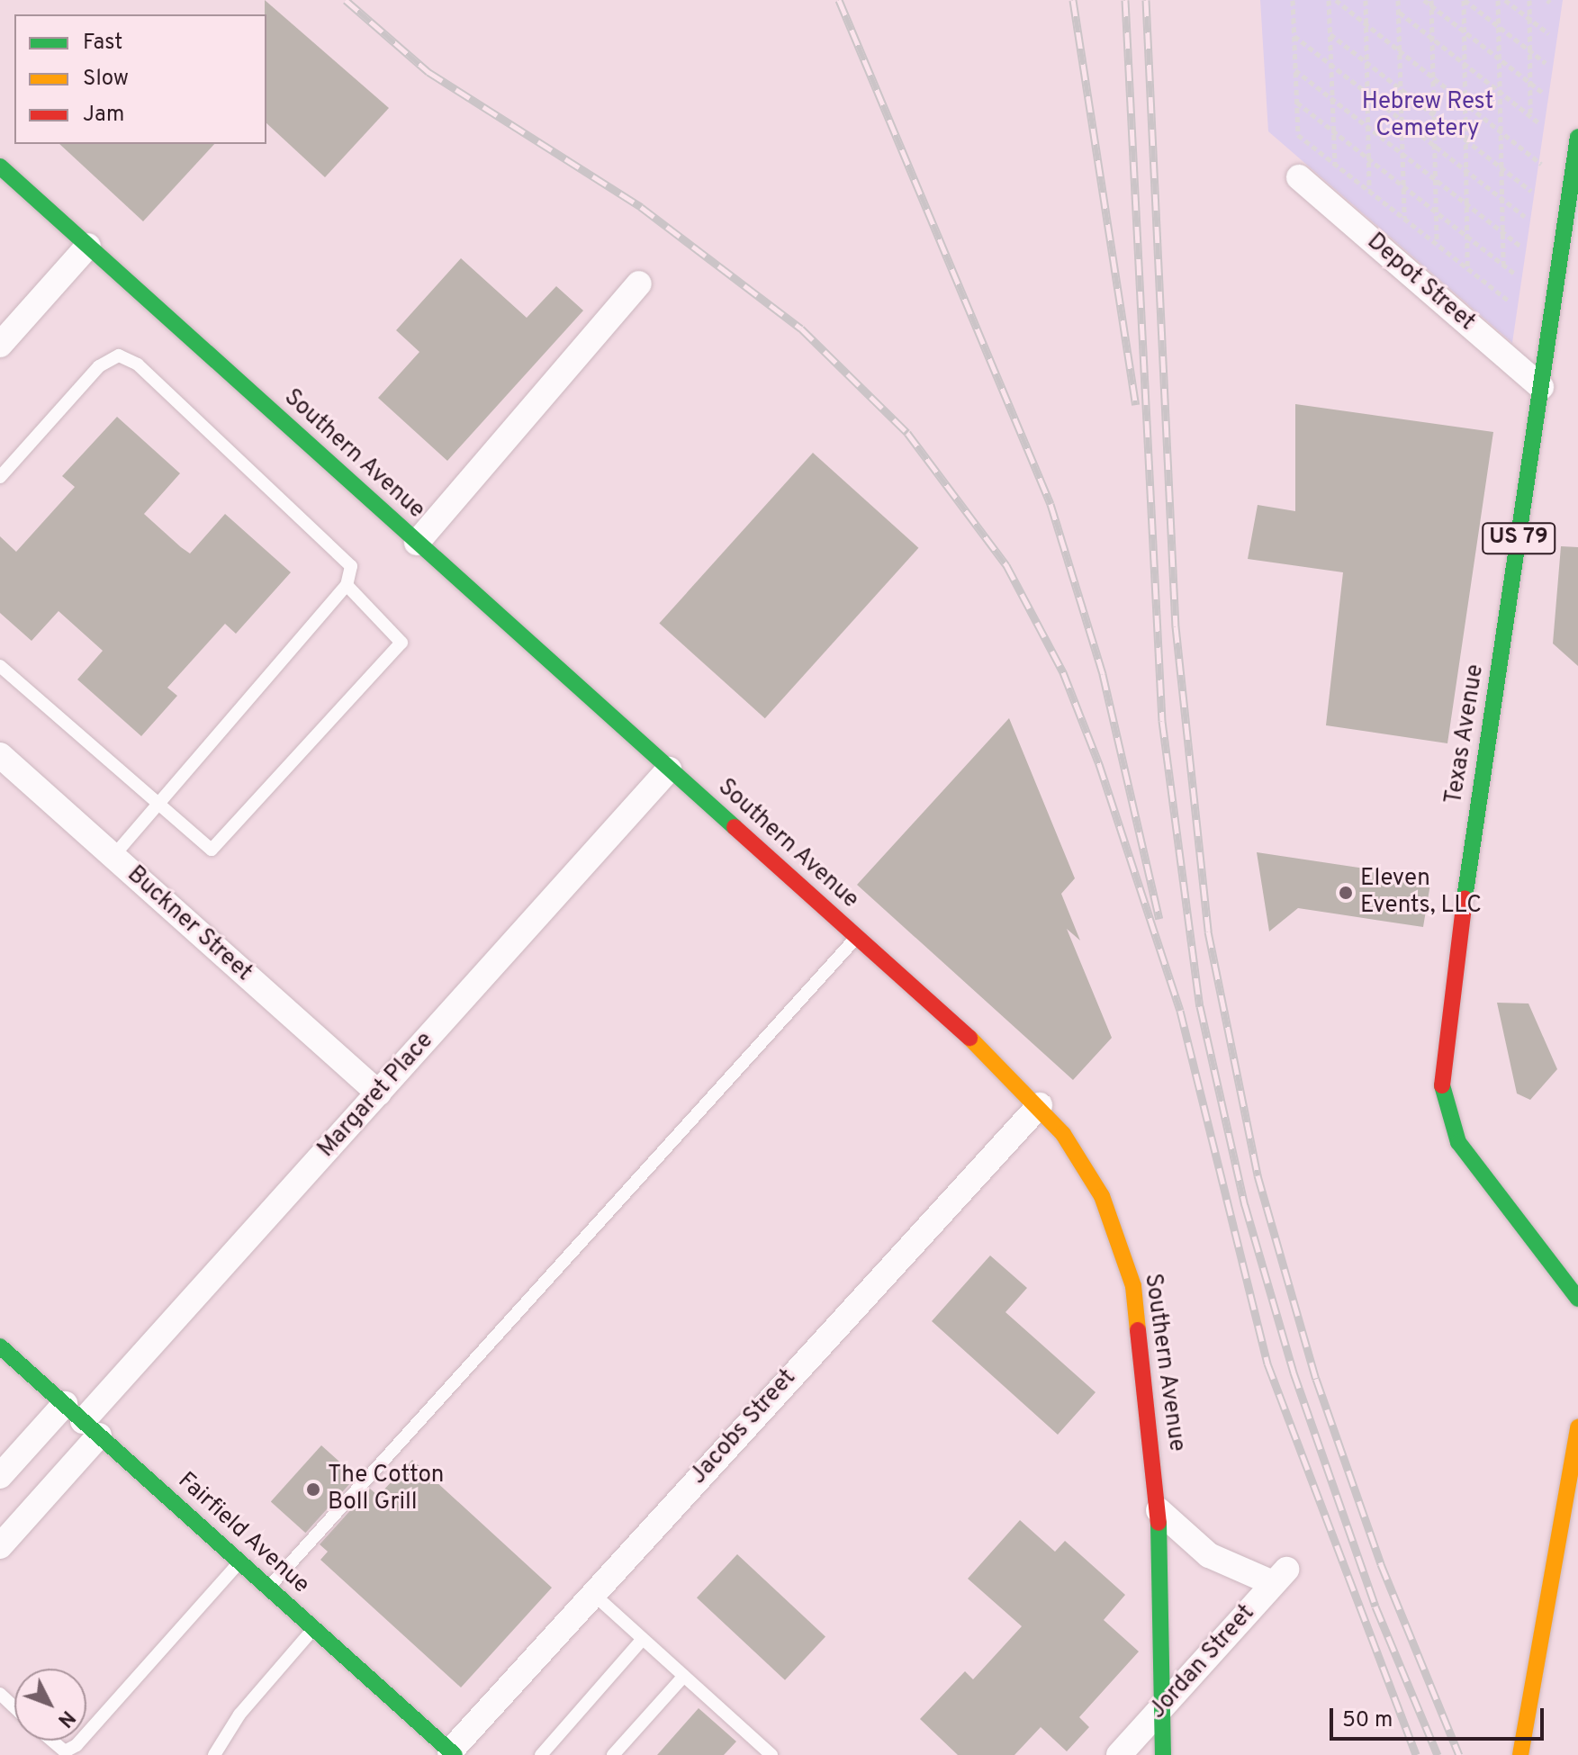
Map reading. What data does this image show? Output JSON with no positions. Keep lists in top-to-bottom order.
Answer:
{
  "streets": {
    "main road": [
      "Southern Avenue",
      "US 79",
      "Texas Avenue",
      "Fairfield Avenue"
    ],
    "street": [
      "Depot Street",
      "Buckner Street",
      "Margaret Place",
      "Jacobs Street",
      "Jordan Street"
    ]
  },
  "crossings": [
    ["Depot Street", "Texas Avenue"],
    ["Southern Avenue", "Margaret Place"],
    ["Southern Avenue", "Jacobs Street"],
    ["Southern Avenue", "Jordan Street"],
    ["Buckner Street", "Margaret Place"],
    ["Margaret Place", "Fairfield Avenue"],
    ["Jacobs Street", "Fairfield Avenue"]
  ],
  "parks": ["Hebrew Rest Cemetery"],
  "places": ["Eleven Events, LLC", "The Cotton Boll Grill"],
  "legend": ["Fast", "Slow", "Jam"],
  "scale_bar": "50 m",
  "north": "bottom right"
}
